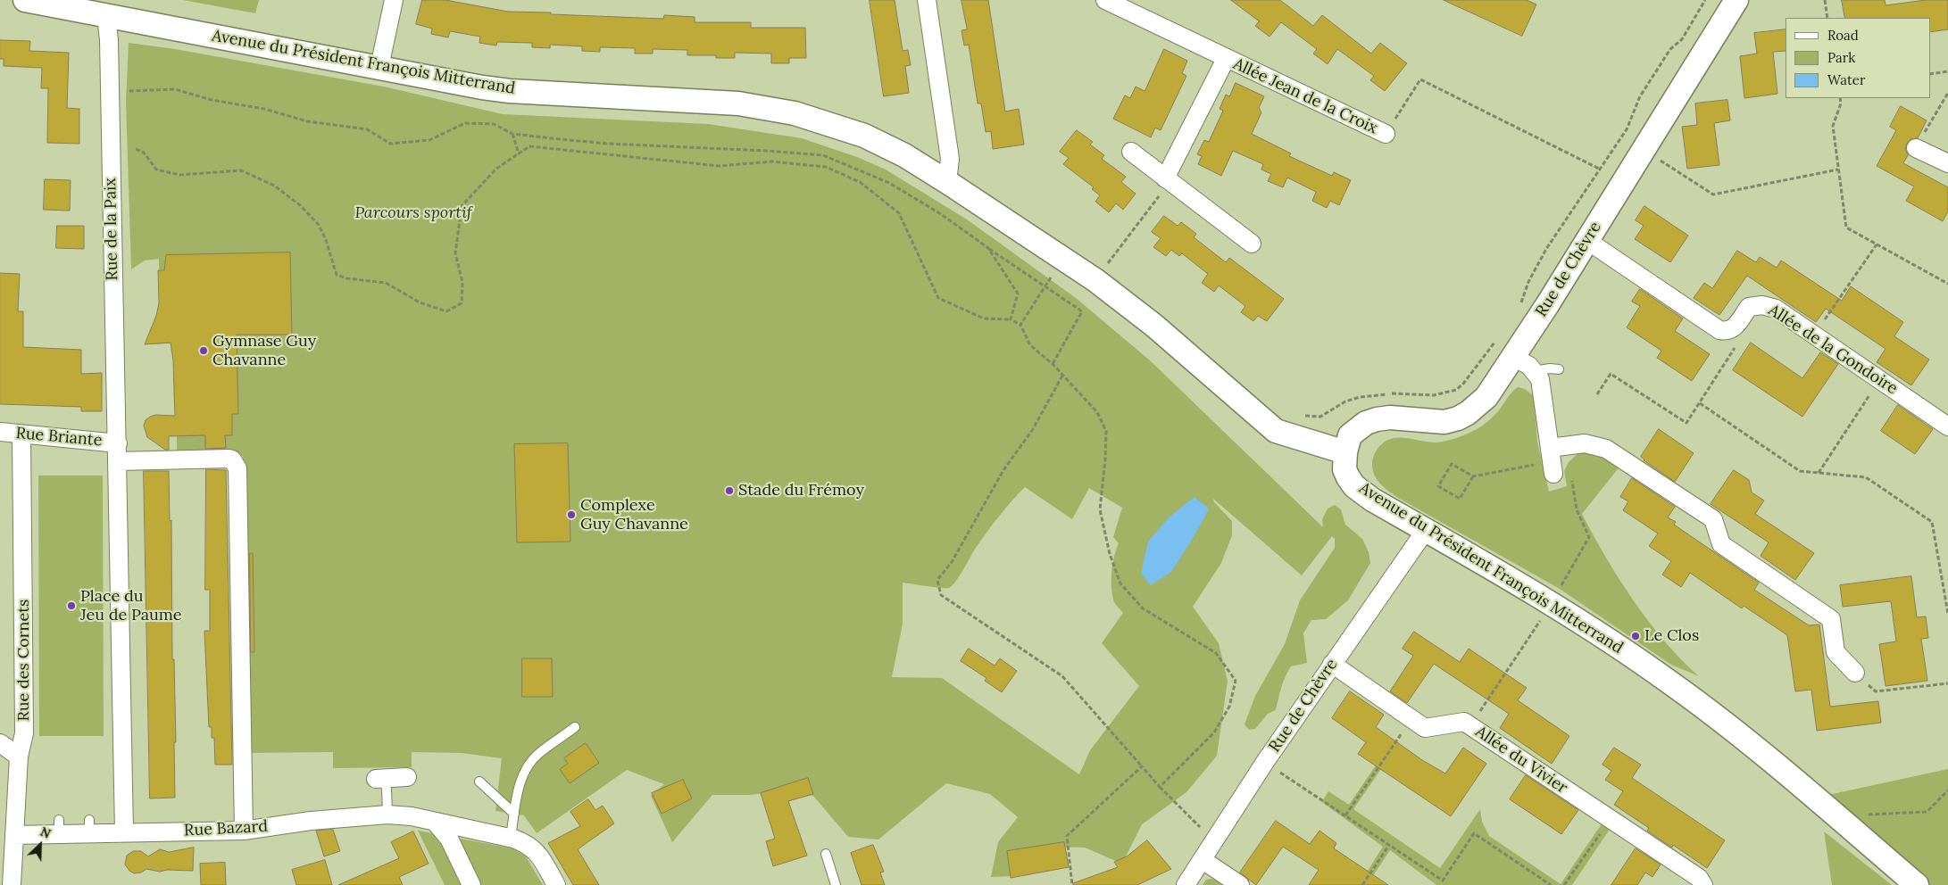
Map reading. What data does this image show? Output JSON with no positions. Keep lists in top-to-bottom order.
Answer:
{
  "streets": {
    "street": [
      "Avenue du Président François Mitterrand",
      "Allée Jean de la Croix",
      "Rue de la Paix",
      "Rue de Chèvre",
      "Allée de la Gondoire",
      "Rue Briante",
      "Rue des Cornets",
      "Allée du Vivier",
      "Rue Bazard"
    ]
  },
  "crossings": [
    ["Avenue du Président François Mitterrand", "Rue de la Paix"],
    ["Avenue du Président François Mitterrand", "Rue de Chèvre"],
    ["Rue de la Paix", "Rue Briante"],
    ["Rue de Chèvre", "Allée du Vivier"],
    ["Rue Briante", "Rue des Cornets"],
    ["Rue des Cornets", "Rue Bazard"]
  ],
  "parks": ["Parcours sportif"],
  "places": [
    "Gymnase Guy Chavanne",
    "Stade du Frémoy",
    "Complexe Guy Chavanne",
    "Place du Jeu de Paume",
    "Le Clos"
  ],
  "legend": ["Road", "Park", "Water"],
  "north": "top right"
}
